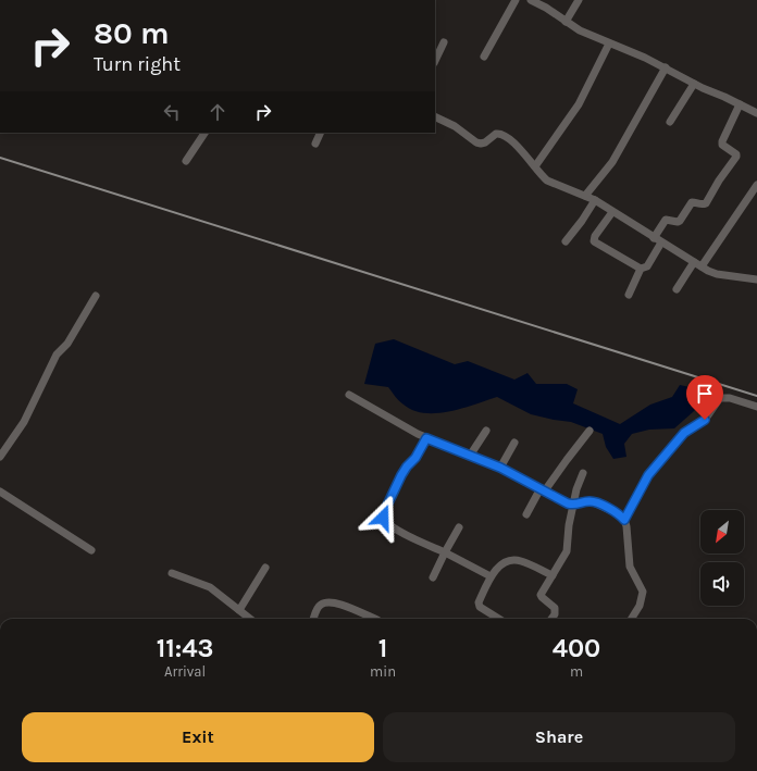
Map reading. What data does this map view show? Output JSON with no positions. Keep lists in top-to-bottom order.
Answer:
{
  "north": "bottom left",
  "page": {
    "turn": ["80 m", "Turn right"],
    "eta": [
      "11:43",
      "Arrival",
      "1",
      "min",
      "400",
      "m"
    ],
    "buttons": ["Exit", "Share"]
  }
}
